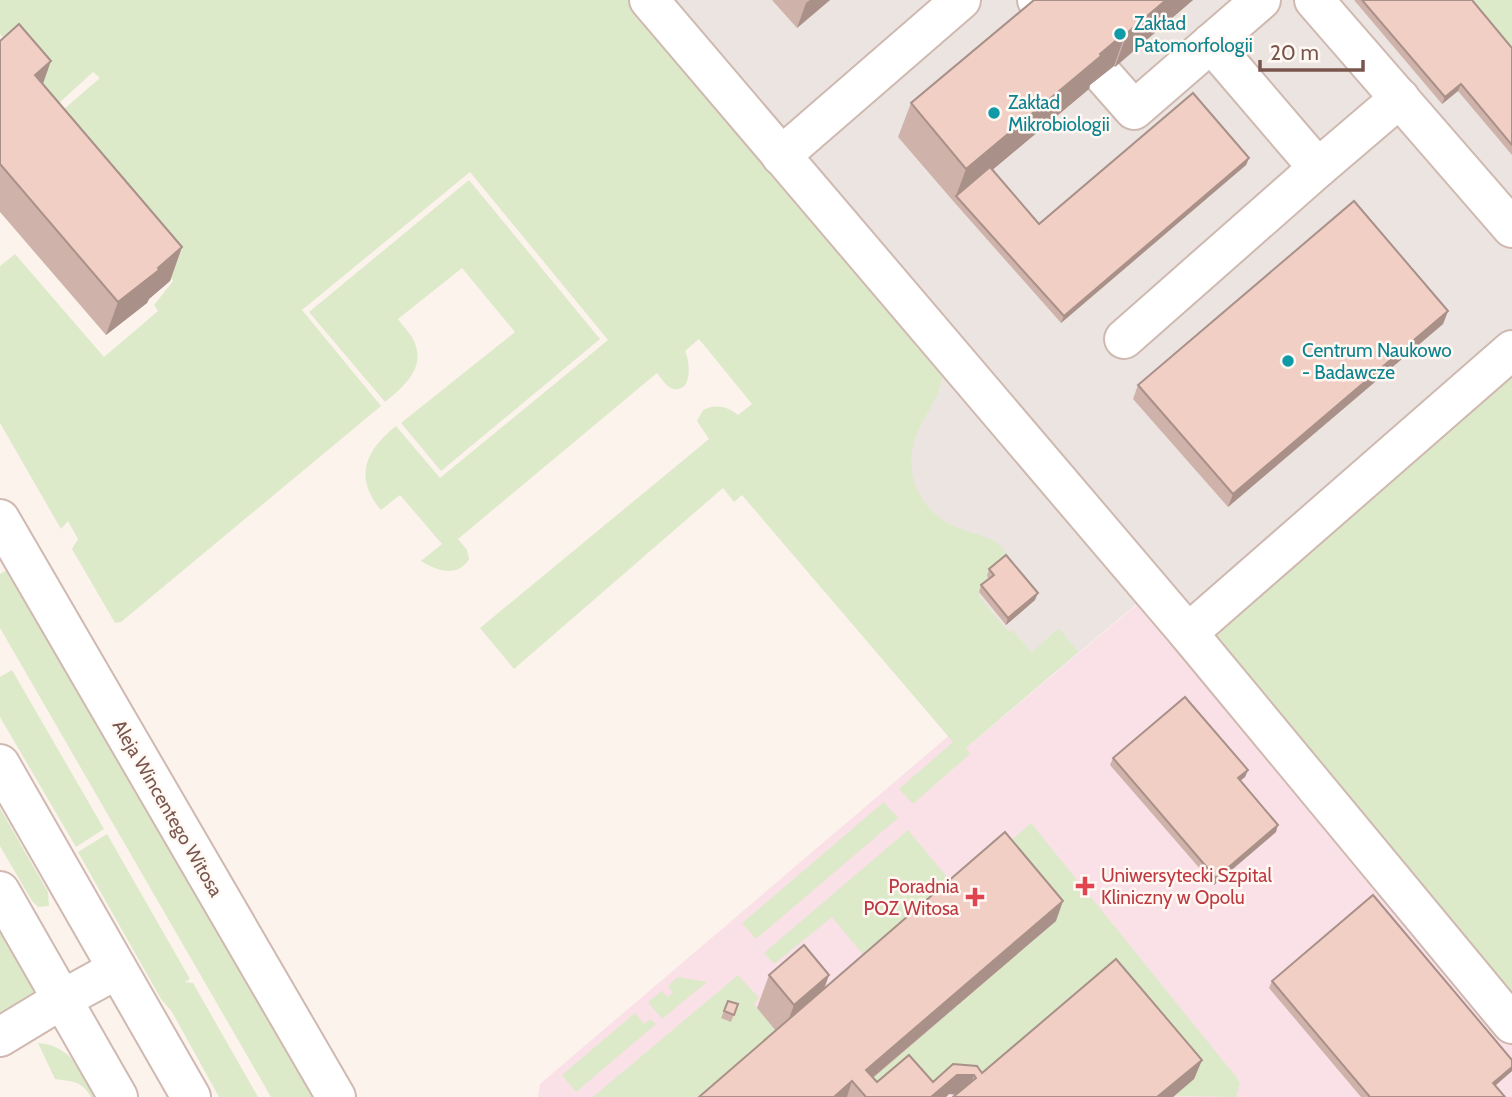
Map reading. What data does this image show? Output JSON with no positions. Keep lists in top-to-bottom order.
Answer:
{
  "streets": {
    "street": ["Aleja Wincentego Witosa"]
  },
  "places": {
    "other": ["Zakład Patomorfologii", "Zakład Mikrobiologii", "Centrum Naukowo - Badawcze"],
    "health": ["Uniwersytecki Szpital Kliniczny w Opolu", "Poradnia POZ Witosa"]
  },
  "scale_bar": "20 m"
}
